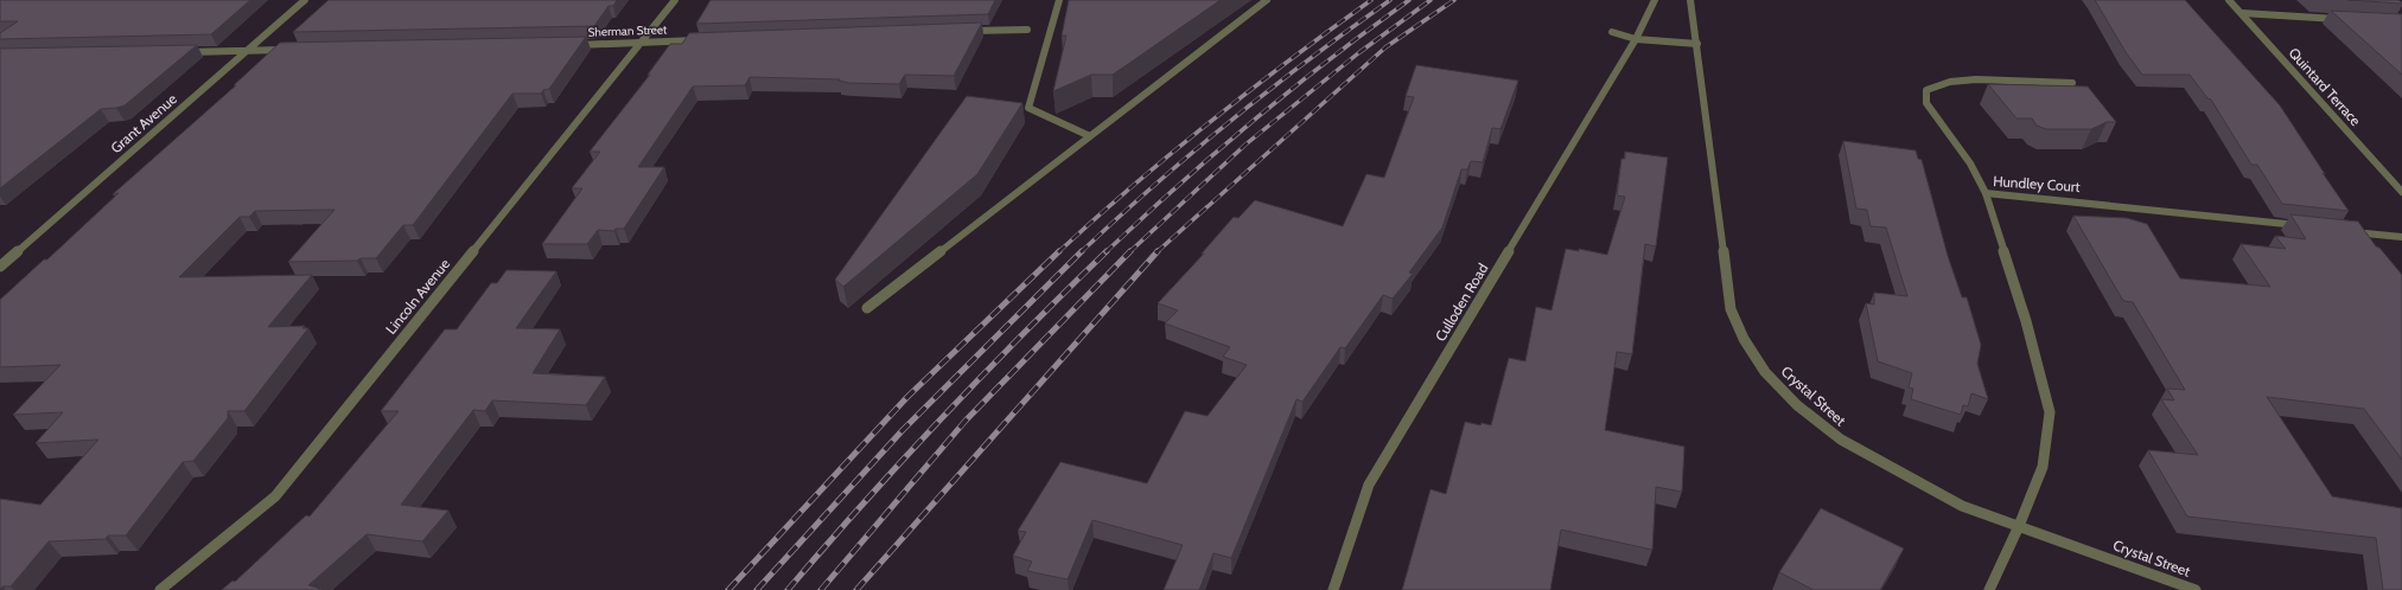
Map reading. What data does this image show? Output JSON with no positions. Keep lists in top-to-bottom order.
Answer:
{
  "streets": {
    "street": [
      "Sherman Street",
      "Quintard Terrace",
      "Grant Avenue",
      "Hundley Court",
      "Lincoln Avenue",
      "Culloden Road",
      "Crystal Street"
    ]
  },
  "crossings": [
    ["Sherman Street", "Lincoln Avenue"],
    ["Hundley Court", "Crystal Street"]
  ]
}
